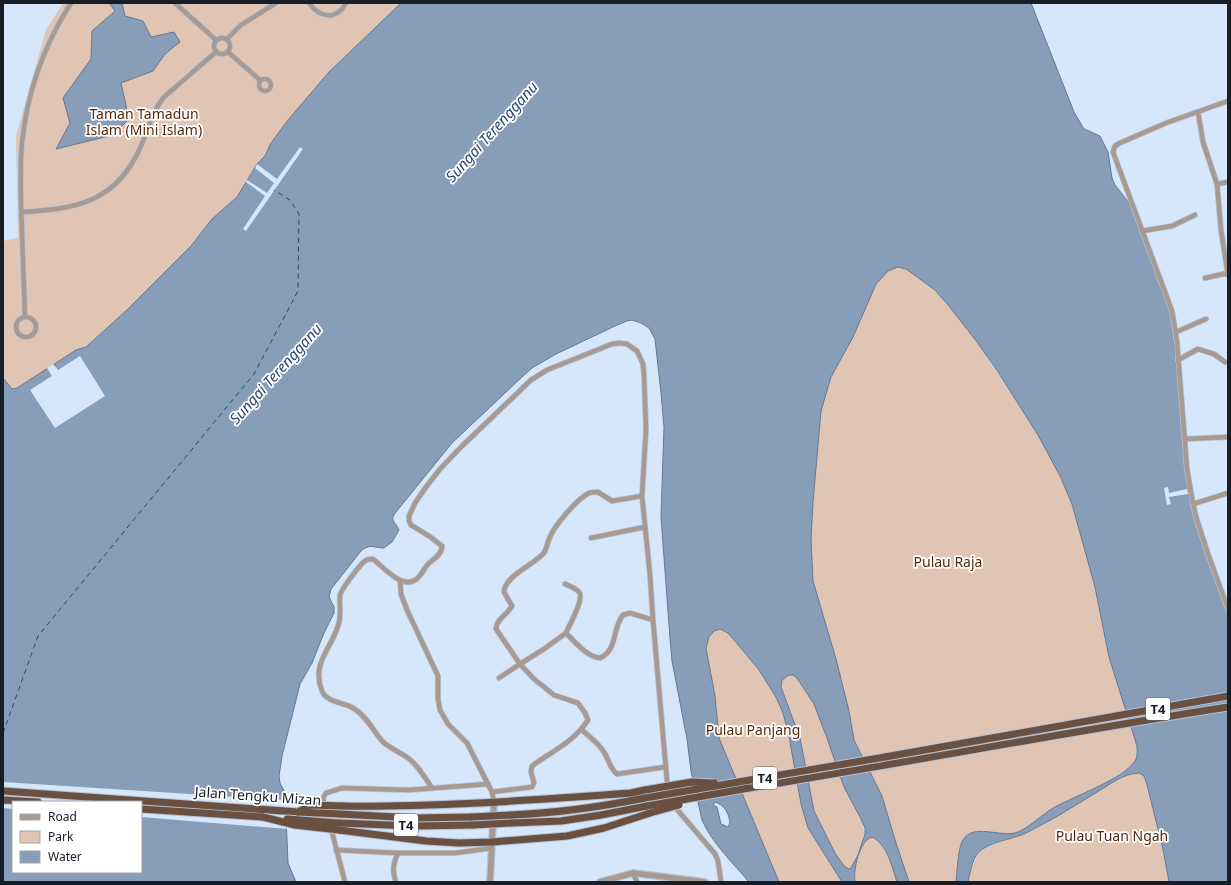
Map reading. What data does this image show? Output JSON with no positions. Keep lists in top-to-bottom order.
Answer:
{
  "streets": {
    "highway": ["T4", "Jalan Tengku Mizan"]
  },
  "crossings": [
    ["T4", "Jalan Tengku Mizan"]
  ],
  "water": ["Sungai Terengganu"],
  "parks": [
    "Taman Tamadun Islam (Mini Islam)",
    "Pulau Raja",
    "Pulau Panjang",
    "Pulau Tuan Ngah"
  ],
  "legend": ["Road", "Park", "Water"]
}
